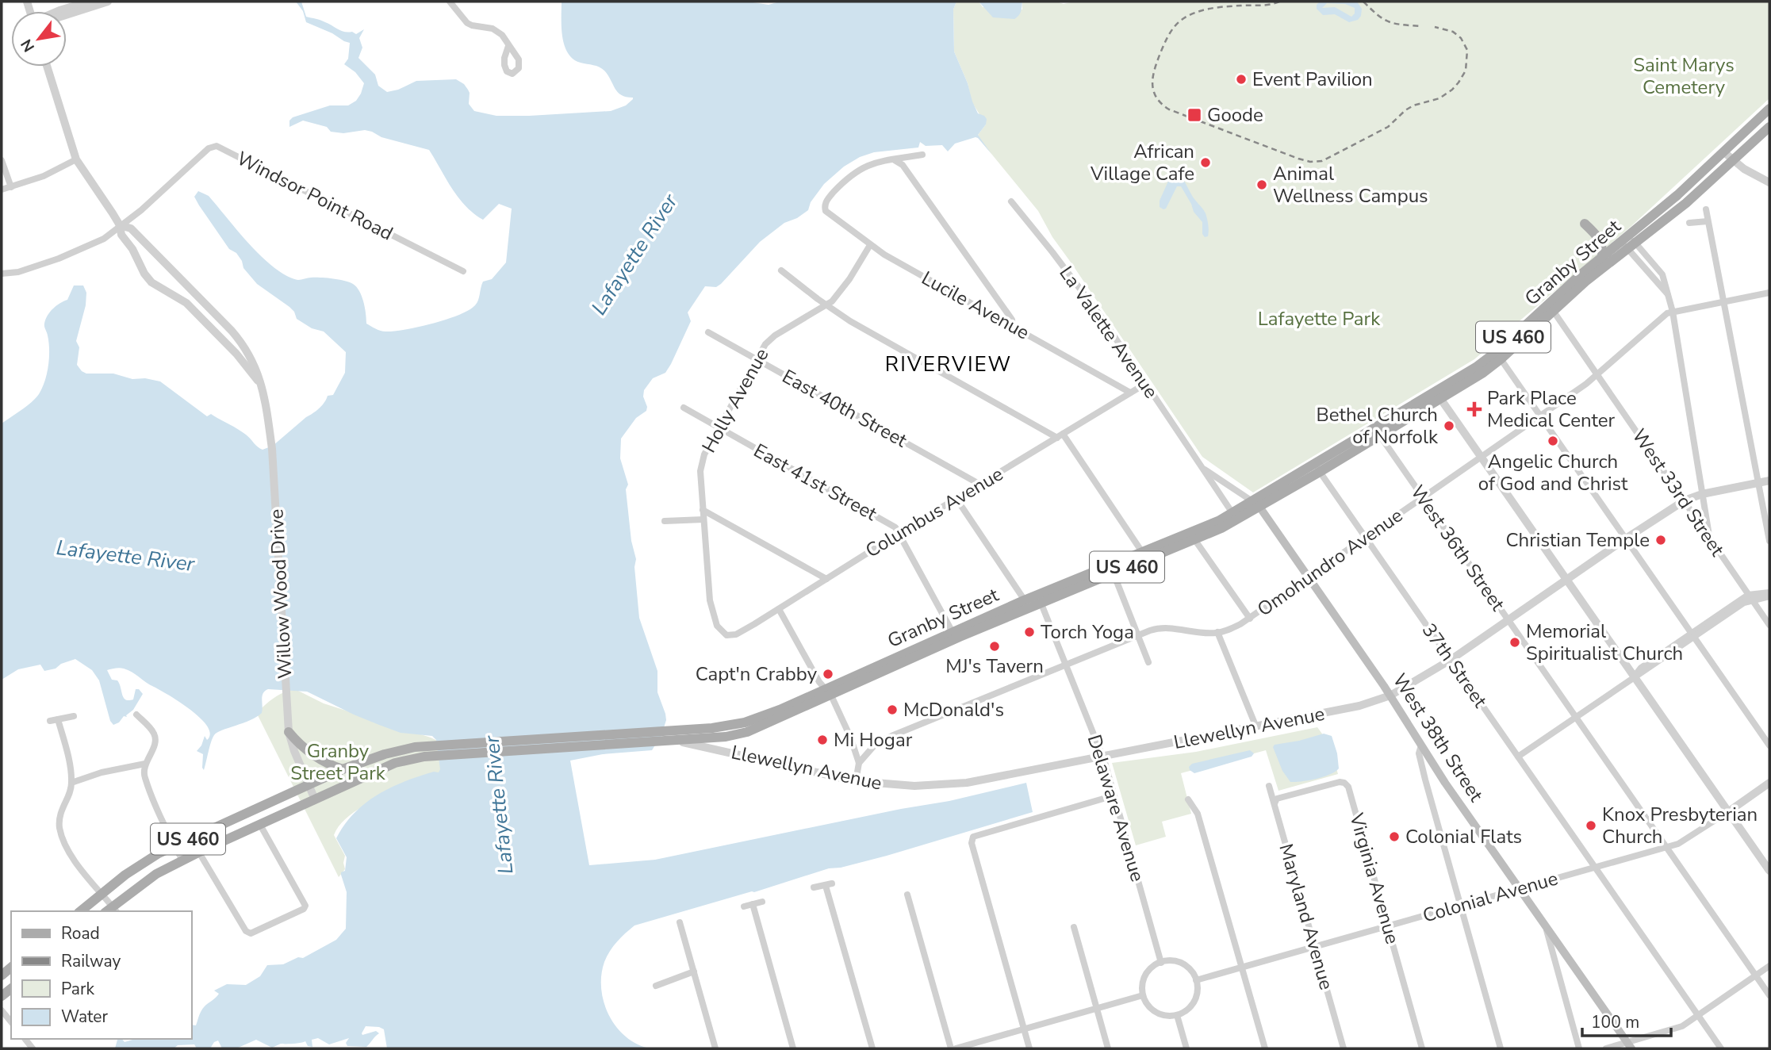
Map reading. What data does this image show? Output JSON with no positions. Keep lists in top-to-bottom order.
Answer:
{
  "streets": {
    "main road": ["Granby Street", "US 460", "West 38th Street"],
    "street": [
      "Windsor Point Road",
      "Lucile Avenue",
      "La Valette Avenue",
      "Holly Avenue",
      "East 40th Street",
      "East 41st Street",
      "West 33rd Street",
      "Columbus Avenue",
      "West 36th Street",
      "Omohundro Avenue",
      "Willow Wood Drive",
      "37th Street",
      "Llewellyn Avenue",
      "Delaware Avenue",
      "Virginia Avenue",
      "Colonial Avenue",
      "Maryland Avenue"
    ]
  },
  "crossings": [
    ["Windsor Point Road", "Willow Wood Drive"],
    ["Granby Street", "La Valette Avenue"],
    ["Granby Street", "US 460"],
    ["Granby Street", "East 41st Street"],
    ["Granby Street", "West 33rd Street"],
    ["Granby Street", "West 36th Street"],
    ["Granby Street", "Willow Wood Drive"],
    ["Granby Street", "37th Street"],
    ["Granby Street", "Llewellyn Avenue"],
    ["Granby Street", "West 38th Street"],
    ["Granby Street", "Delaware Avenue"],
    ["Lucile Avenue", "Holly Avenue"],
    ["Lucile Avenue", "Columbus Avenue"],
    ["La Valette Avenue", "Columbus Avenue"],
    ["La Valette Avenue", "West 38th Street"],
    ["Holly Avenue", "East 40th Street"],
    ["Holly Avenue", "East 41st Street"],
    ["Holly Avenue", "Columbus Avenue"],
    ["East 40th Street", "Columbus Avenue"],
    ["East 41st Street", "Columbus Avenue"],
    ["West 33rd Street", "Omohundro Avenue"],
    ["West 33rd Street", "Llewellyn Avenue"],
    ["West 36th Street", "Omohundro Avenue"],
    ["West 36th Street", "Llewellyn Avenue"],
    ["West 36th Street", "Colonial Avenue"],
    ["Omohundro Avenue", "37th Street"],
    ["Omohundro Avenue", "West 38th Street"],
    ["Omohundro Avenue", "Delaware Avenue"],
    ["37th Street", "Llewellyn Avenue"],
    ["37th Street", "Colonial Avenue"],
    ["Llewellyn Avenue", "West 38th Street"],
    ["Llewellyn Avenue", "Delaware Avenue"],
    ["West 38th Street", "Colonial Avenue"],
    ["Delaware Avenue", "Colonial Avenue"],
    ["Virginia Avenue", "Colonial Avenue"],
    ["Virginia Avenue", "Maryland Avenue"],
    ["Colonial Avenue", "Maryland Avenue"]
  ],
  "districts": ["RIVERVIEW"],
  "water": ["Lafayette River"],
  "parks": ["Saint Marys Cemetery", "Lafayette Park", "Granby Street Park"],
  "places": {
    "other": [
      "Event Pavilion",
      "African Village Cafe",
      "Animal Wellness Campus",
      "Bethel Church of Norfolk",
      "Angelic Church of God and Christ",
      "Christian Temple",
      "Torch Yoga",
      "Memorial Spiritualist Church",
      "MJ's Tavern",
      "Capt'n Crabby",
      "McDonald's",
      "Mi Hogar",
      "Knox Presbyterian Church",
      "Colonial Flats"
    ],
    "transit": ["Goode"],
    "health": ["Park Place Medical Center"]
  },
  "legend": [
    "Road",
    "Railway",
    "Park",
    "Water"
  ],
  "scale_bar": "100 m",
  "north": "bottom left"
}
